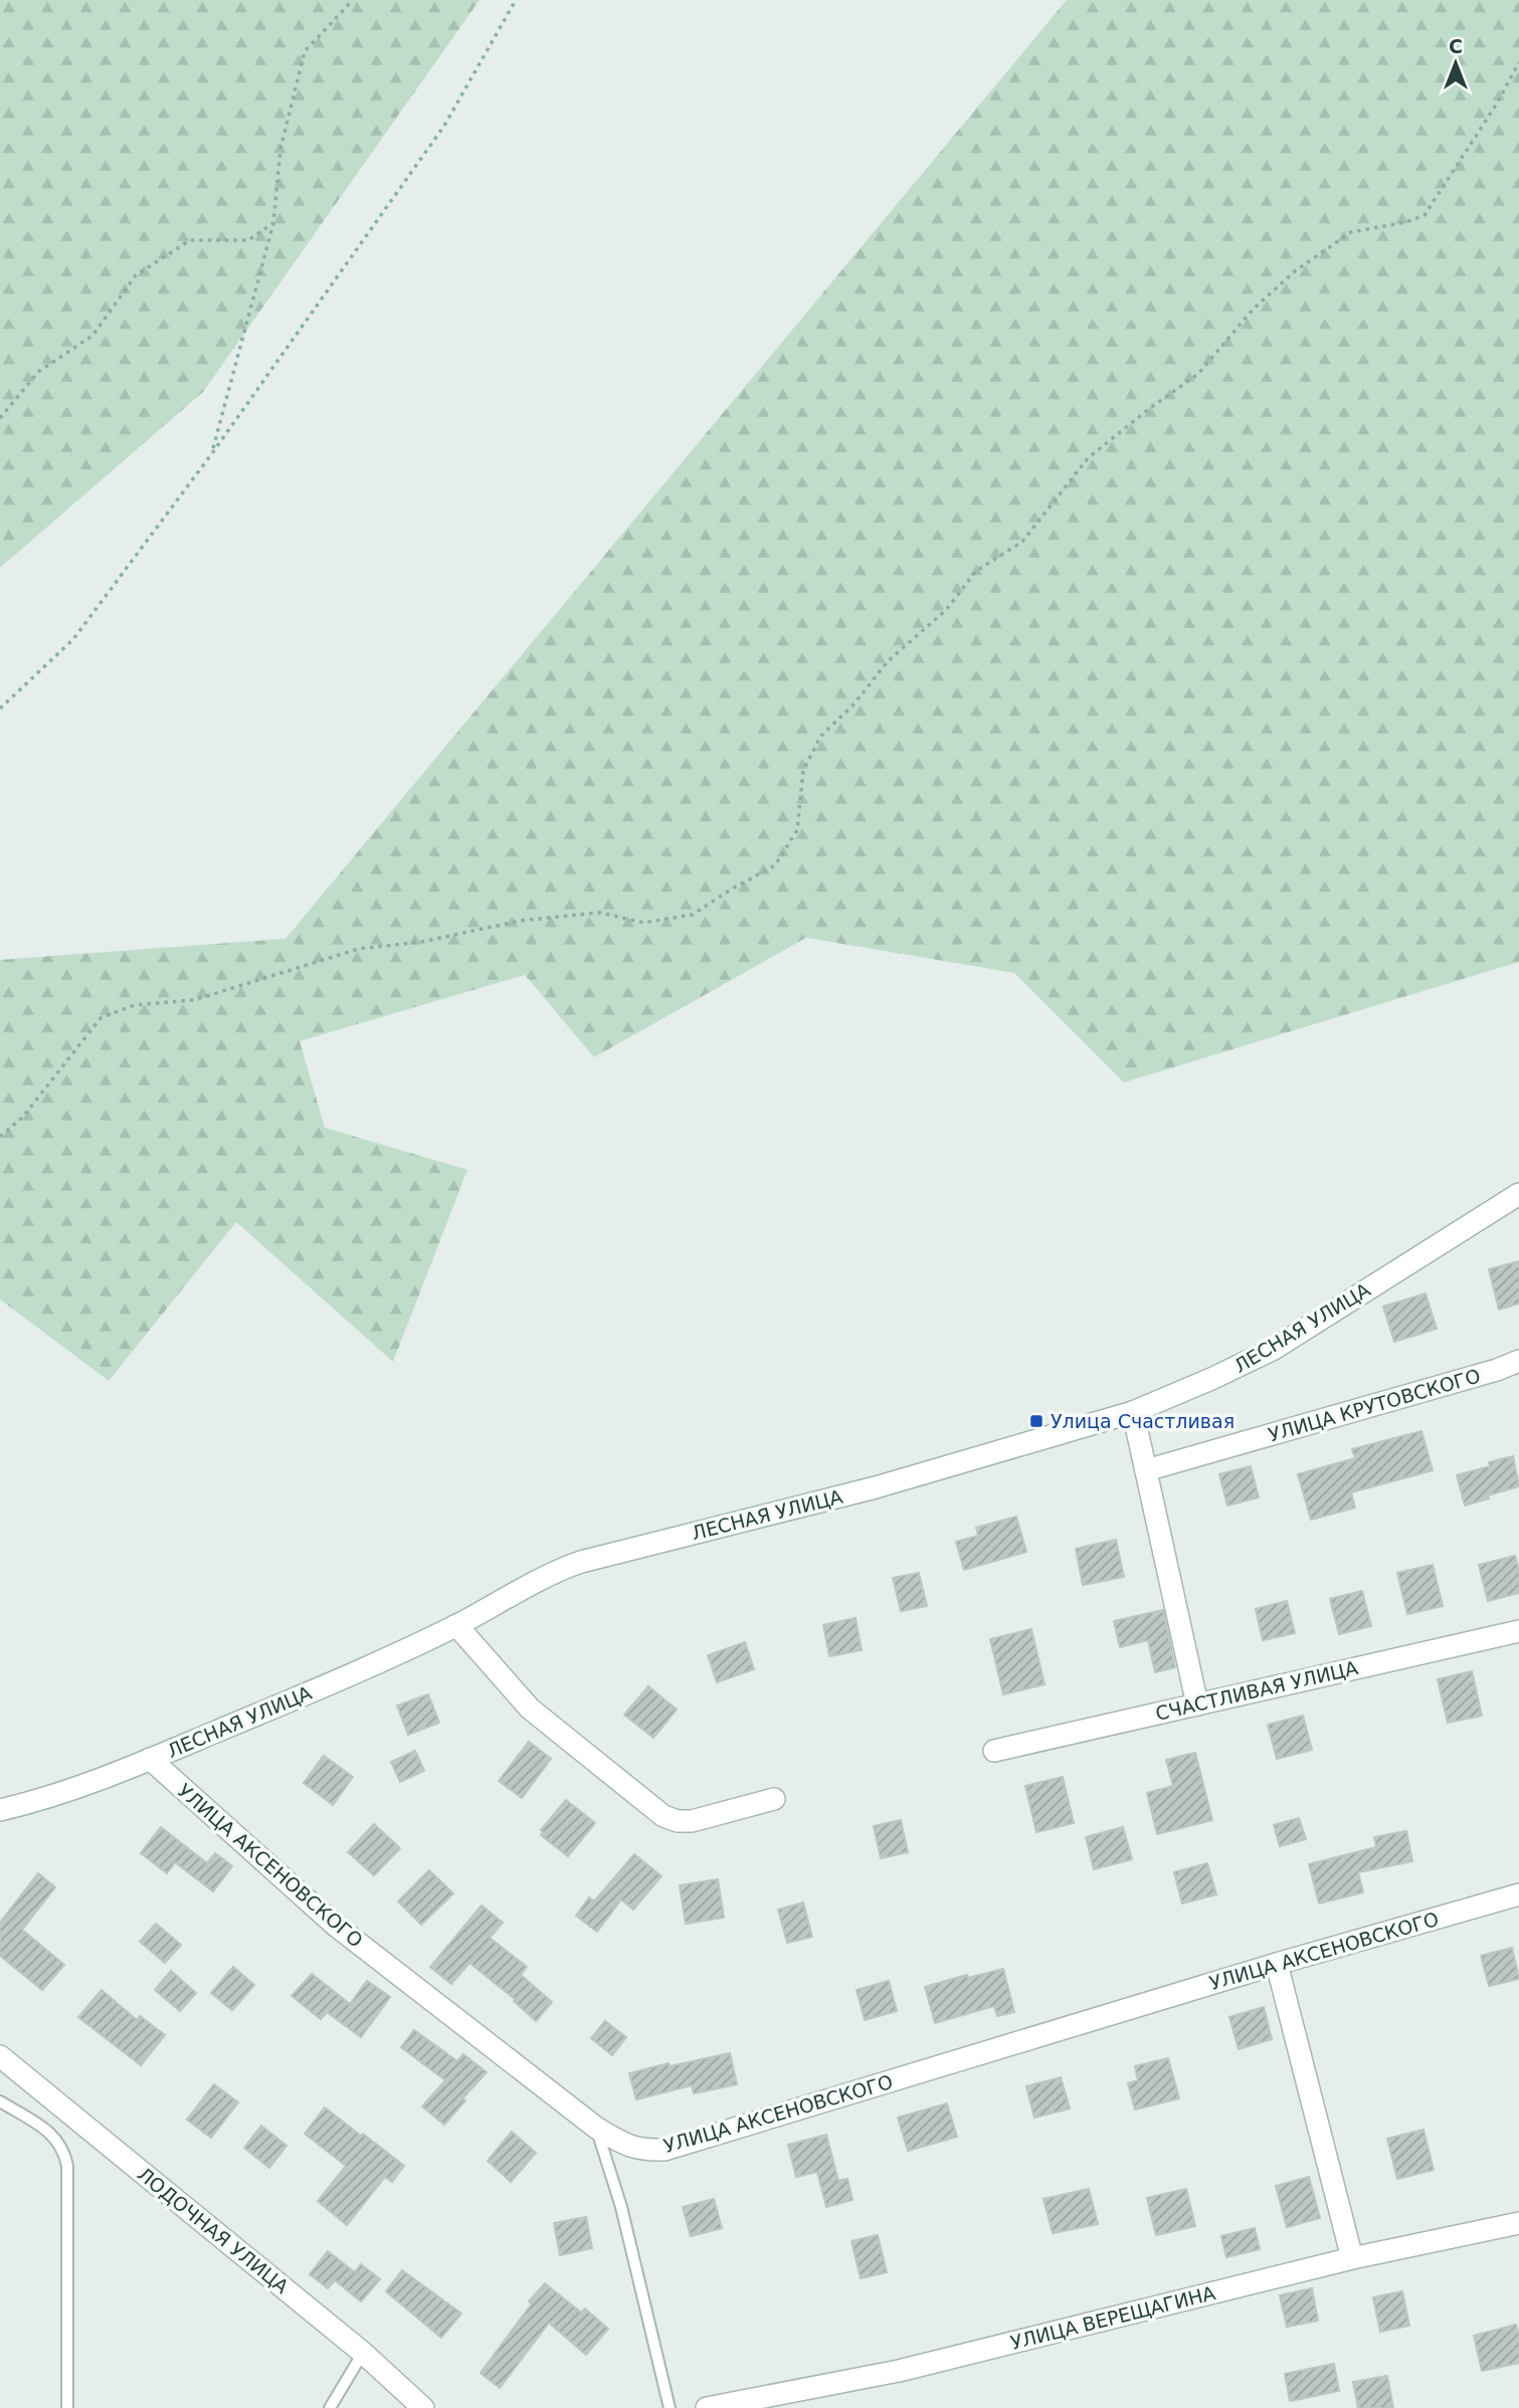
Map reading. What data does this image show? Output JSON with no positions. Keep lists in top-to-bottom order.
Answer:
{
  "streets": {
    "street": [
      "ЛЕСНАЯ УЛИЦА",
      "УЛИЦА КРУТОВСКОГО",
      "СЧАСТЛИВАЯ УЛИЦА",
      "УЛИЦА АКСЕНОВСКОГО",
      "ЛОДОЧНАЯ УЛИЦА",
      "УЛИЦА ВЕРЕЩАГИНА"
    ]
  },
  "crossings": [
    ["ЛЕСНАЯ УЛИЦА", "УЛИЦА АКСЕНОВСКОГО"]
  ],
  "places": {
    "transit": ["Улица Счастливая"]
  },
  "north": "top"
}
